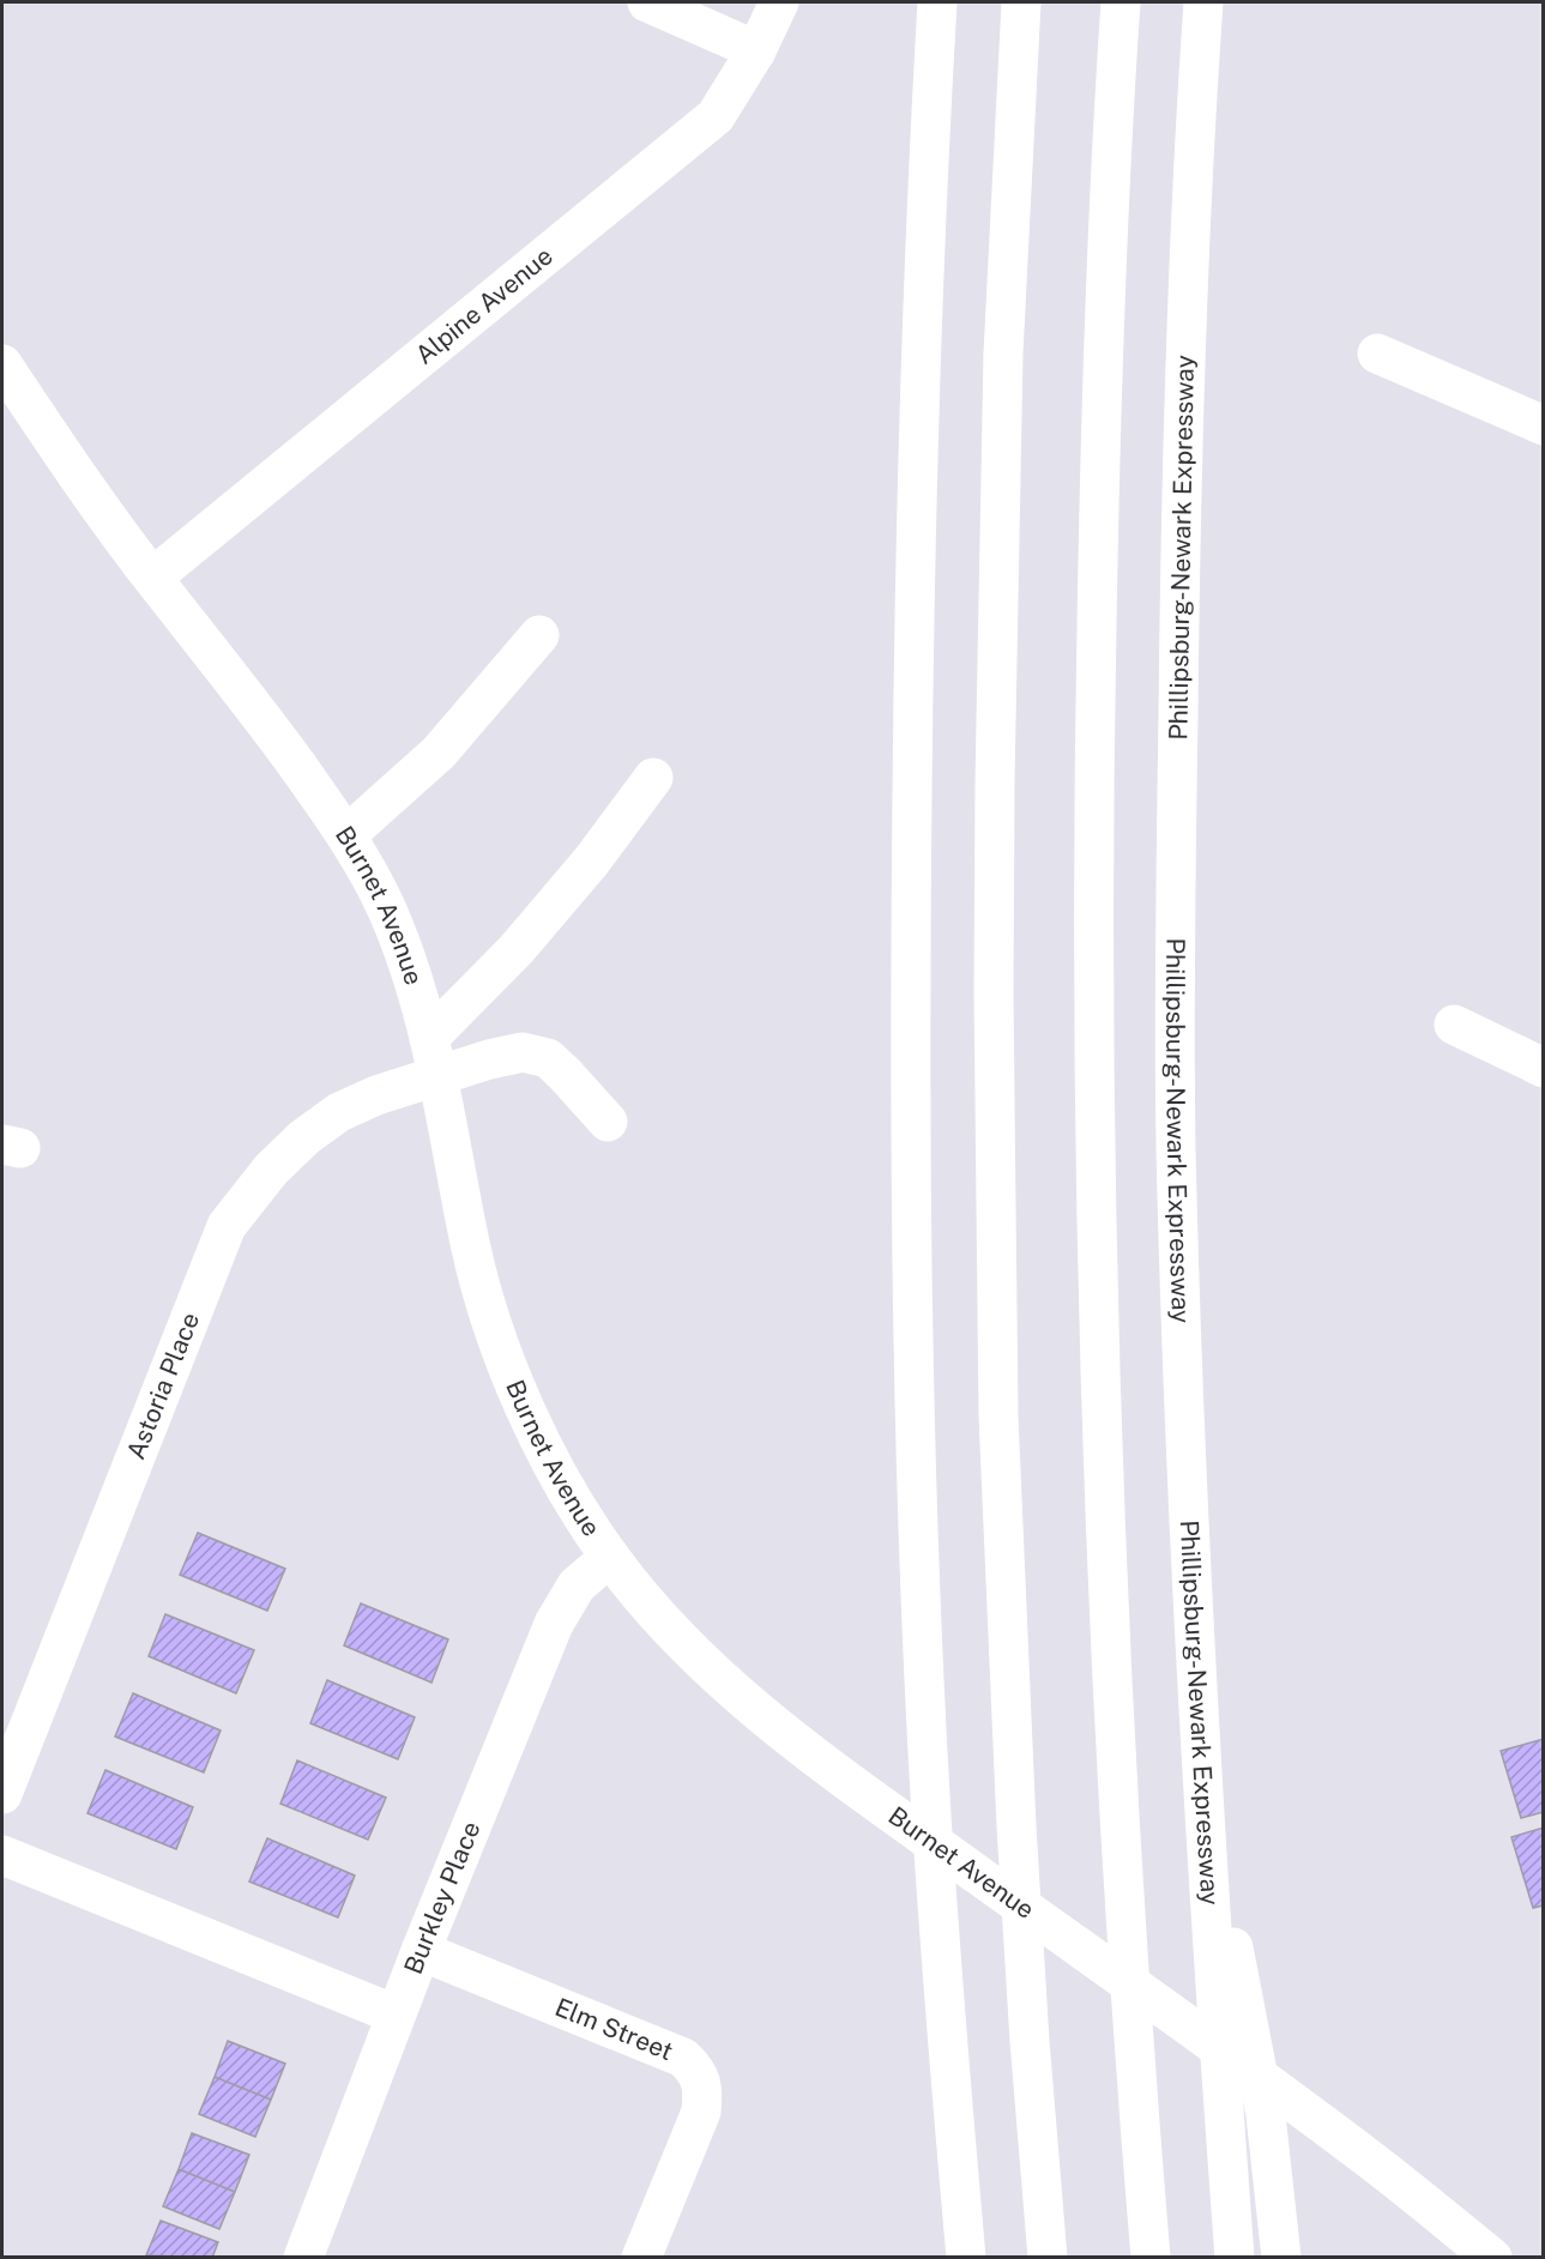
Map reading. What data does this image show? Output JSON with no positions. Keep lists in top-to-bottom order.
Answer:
{
  "streets": {
    "main road": [
      "Alpine Avenue",
      "Phillipsburg-Newark Expressway",
      "Burnet Avenue",
      "Astoria Place",
      "Burkley Place",
      "Elm Street"
    ]
  },
  "crossings": [
    ["Alpine Avenue", "Burnet Avenue"],
    ["Burnet Avenue", "Astoria Place"],
    ["Burnet Avenue", "Burkley Place"],
    ["Burkley Place", "Elm Street"]
  ]
}
